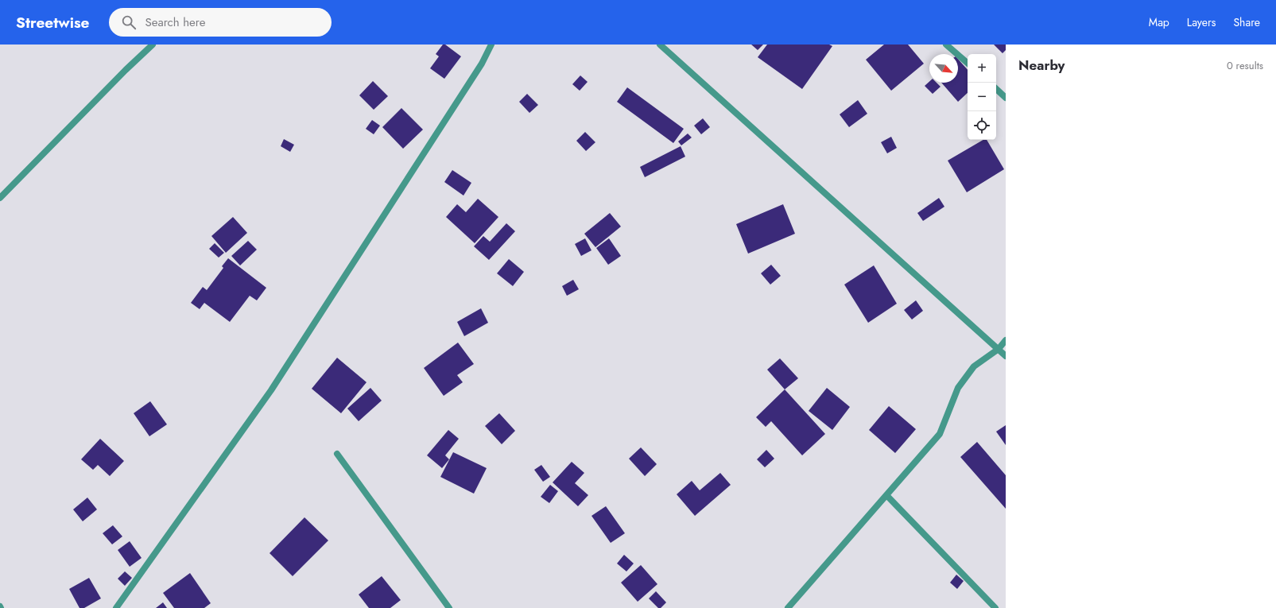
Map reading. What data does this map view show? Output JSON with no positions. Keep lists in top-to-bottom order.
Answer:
{
  "north": "bottom right",
  "page": {
    "header": "Streetwise",
    "search": "Search here",
    "nav": ["Map", "Layers", "Share"],
    "heading": ["Nearby", "0 results"],
    "map_buttons": ["+", "−"]
  }
}
